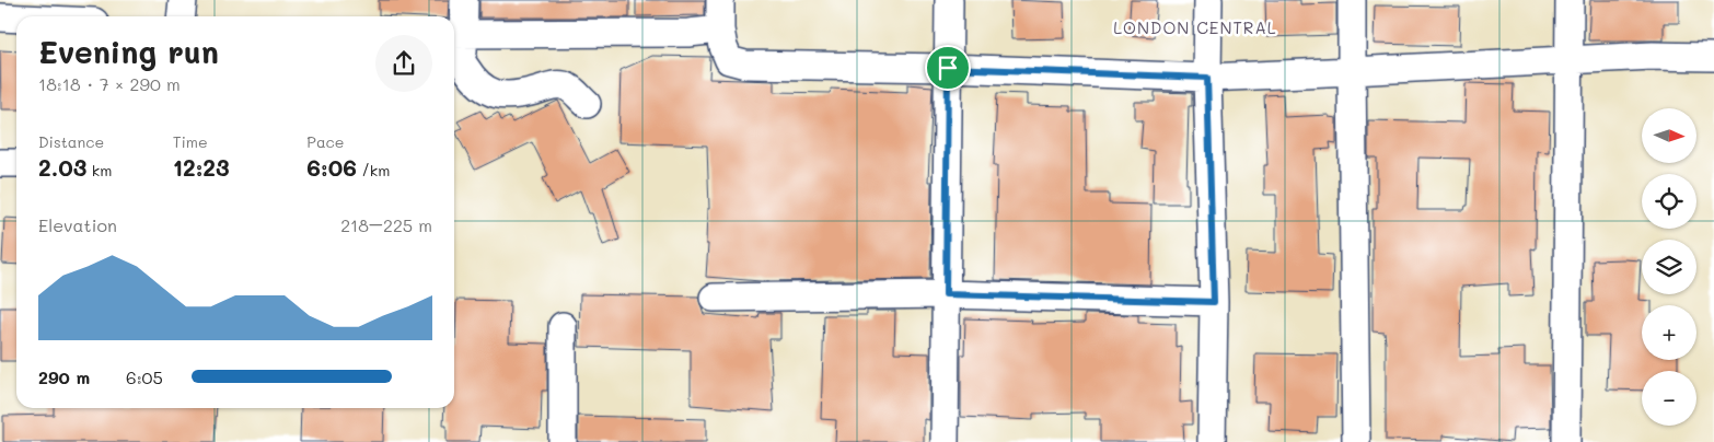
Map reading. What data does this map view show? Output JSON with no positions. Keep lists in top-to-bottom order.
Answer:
{
  "districts": ["LONDON CENTRAL"],
  "north": "right",
  "page": {
    "heading": ["Evening run", "18:18 · 7 × 290 m"],
    "map_buttons": ["+", "−"],
    "stats": [
      ["Distance", "2.03 km"],
      ["Time", "12:23"],
      ["Pace", "6:06 /km"]
    ],
    "chart": ["Elevation", "218–225 m"],
    "list": [
      {
        "name": "290 m",
        "note": "6:05"
      }
    ]
  }
}
